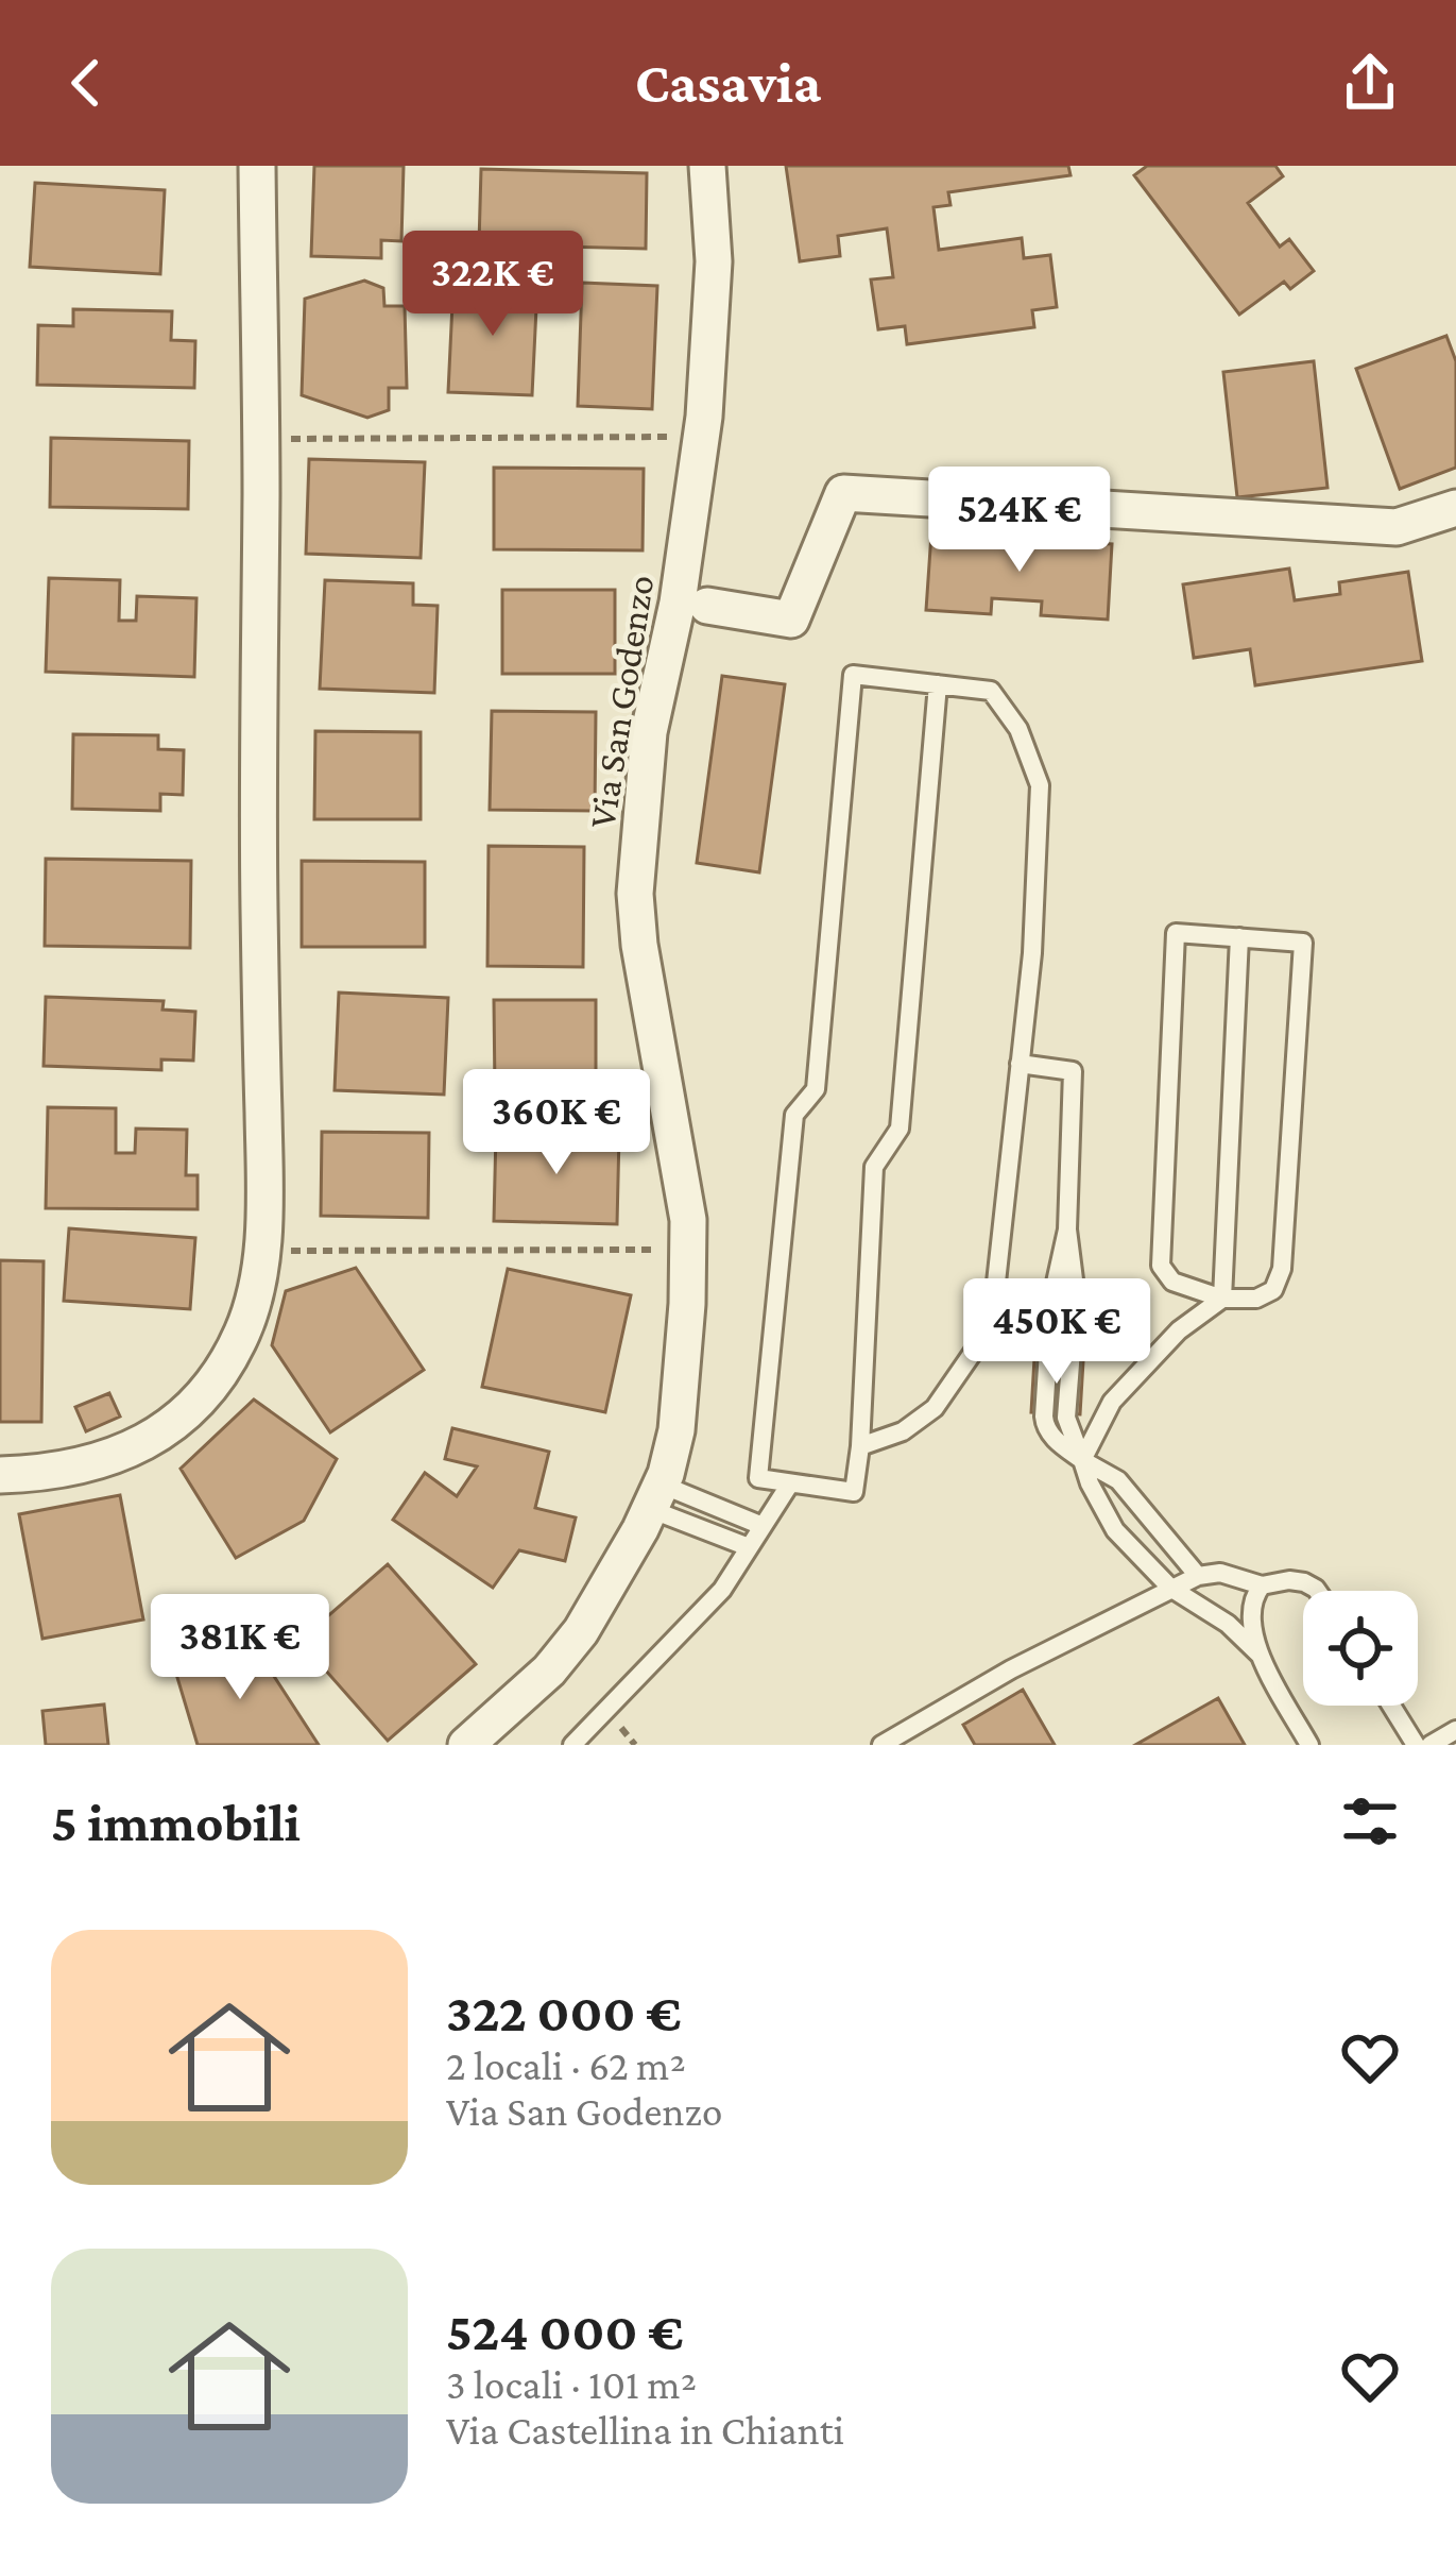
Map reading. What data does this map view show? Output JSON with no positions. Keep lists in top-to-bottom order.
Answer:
{
  "streets": {
    "street": ["Via San Godenzo"]
  },
  "page": {
    "header": "Casavia",
    "price": [
      "322K €",
      "524K €",
      "360K €",
      "450K €",
      "381K €"
    ],
    "heading": "5 immobili",
    "list": [
      {
        "name": "322 000 €",
        "note": "2 locali · 62 m² · Via San Godenzo"
      },
      {
        "name": "524 000 €",
        "note": "3 locali · 101 m² · Via Castellina in Chianti"
      }
    ]
  }
}
